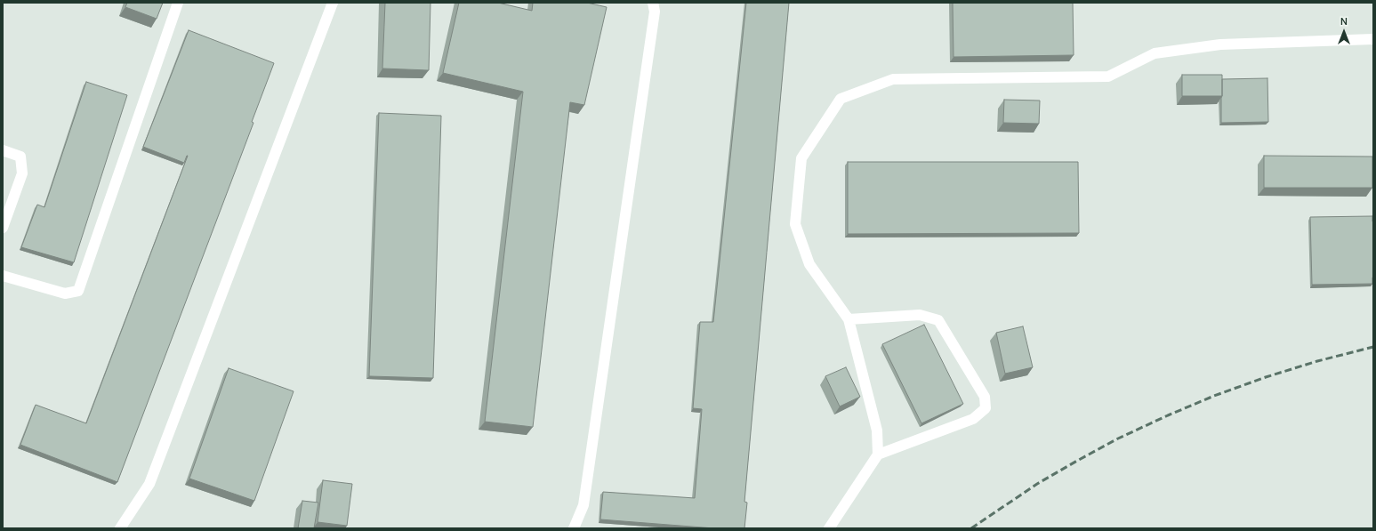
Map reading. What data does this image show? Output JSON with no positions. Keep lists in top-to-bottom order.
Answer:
{
  "north": "top"
}
